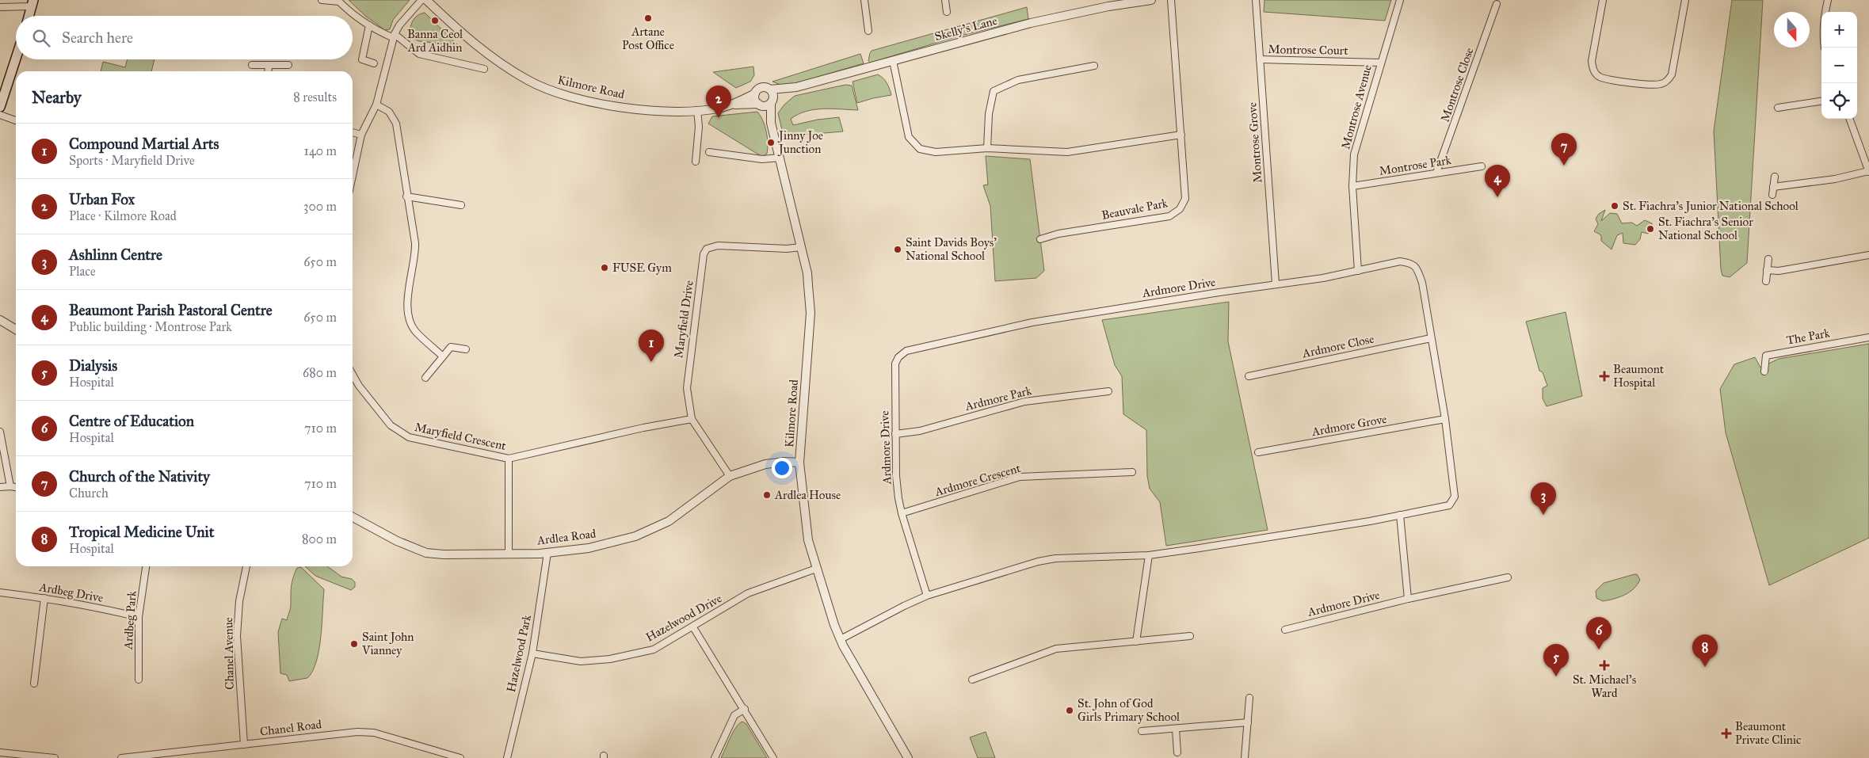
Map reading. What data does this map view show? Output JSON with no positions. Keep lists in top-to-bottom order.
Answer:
{
  "streets": {
    "street": [
      "Skelly's Lane",
      "Montrose Court",
      "Montrose Close",
      "Kilmore Road",
      "Montrose Avenue",
      "Montrose Grove",
      "Montrose Park",
      "Beauvale Park",
      "Ardmore Drive",
      "Maryfield Drive",
      "The Park",
      "Ardmore Close",
      "Ardmore Park",
      "Ardmore Grove",
      "Maryfield Crescent",
      "Ardmore Crescent",
      "Ardlea Road",
      "Ardbeg Drive",
      "Hazelwood Drive",
      "Ardbeg Park",
      "Chanel Avenue",
      "Hazelwood Park",
      "Chanel Road"
    ]
  },
  "crossings": [
    ["Skelly's Lane", "Kilmore Road"],
    ["Montrose Court", "Montrose Avenue"],
    ["Montrose Court", "Montrose Grove"],
    ["Montrose Close", "Montrose Park"],
    ["Kilmore Road", "Ardmore Drive"],
    ["Kilmore Road", "Maryfield Drive"],
    ["Kilmore Road", "Ardlea Road"],
    ["Kilmore Road", "Hazelwood Drive"],
    ["Montrose Avenue", "Montrose Park"],
    ["Montrose Avenue", "Ardmore Drive"],
    ["Montrose Grove", "Ardmore Drive"],
    ["Ardmore Drive", "Ardmore Close"],
    ["Ardmore Drive", "Ardmore Park"],
    ["Ardmore Drive", "Ardmore Grove"],
    ["Ardmore Drive", "Ardmore Crescent"],
    ["Maryfield Drive", "Maryfield Crescent"],
    ["Maryfield Drive", "Ardlea Road"],
    ["Ardlea Road", "Hazelwood Park"],
    ["Ardbeg Drive", "Ardbeg Park"],
    ["Hazelwood Drive", "Hazelwood Park"],
    ["Chanel Avenue", "Chanel Road"]
  ],
  "places": {
    "other": [
      "Artane Post Office",
      "Banna Ceol Ard Aidhin",
      "Jinny Joe Junction",
      "St. Fiachra's Junior National School",
      "St. Fiachra's Senior National School",
      "Saint Davids Boys' National School",
      "FUSE Gym",
      "Ardlea House",
      "Saint John Vianney",
      "St. John of God Girls Primary School"
    ],
    "health": ["Beaumont Hospital", "St. Michael's Ward", "Beaumont Private Clinic"]
  },
  "north": "bottom",
  "page": {
    "map_buttons": ["+", "−"],
    "search": "Search here",
    "heading": ["Nearby", "8 results"],
    "pins": [
      "2",
      "7",
      "4",
      "1",
      "3",
      "6",
      "8",
      "5"
    ],
    "list": [
      {
        "mark": "1",
        "name": "Compound Martial Arts",
        "note": "Sports · Maryfield Drive",
        "value": "140 m"
      },
      {
        "mark": "2",
        "name": "Urban Fox",
        "note": "Place · Kilmore Road",
        "value": "300 m"
      },
      {
        "mark": "3",
        "name": "Ashlinn Centre",
        "note": "Place",
        "value": "650 m"
      },
      {
        "mark": "4",
        "name": "Beaumont Parish Pastoral Centre",
        "note": "Public building · Montrose Park",
        "value": "650 m"
      },
      {
        "mark": "5",
        "name": "Dialysis",
        "note": "Hospital",
        "value": "680 m"
      },
      {
        "mark": "6",
        "name": "Centre of Education",
        "note": "Hospital",
        "value": "710 m"
      },
      {
        "mark": "7",
        "name": "Church of the Nativity",
        "note": "Church",
        "value": "710 m"
      },
      {
        "mark": "8",
        "name": "Tropical Medicine Unit",
        "note": "Hospital",
        "value": "800 m"
      }
    ]
  }
}
